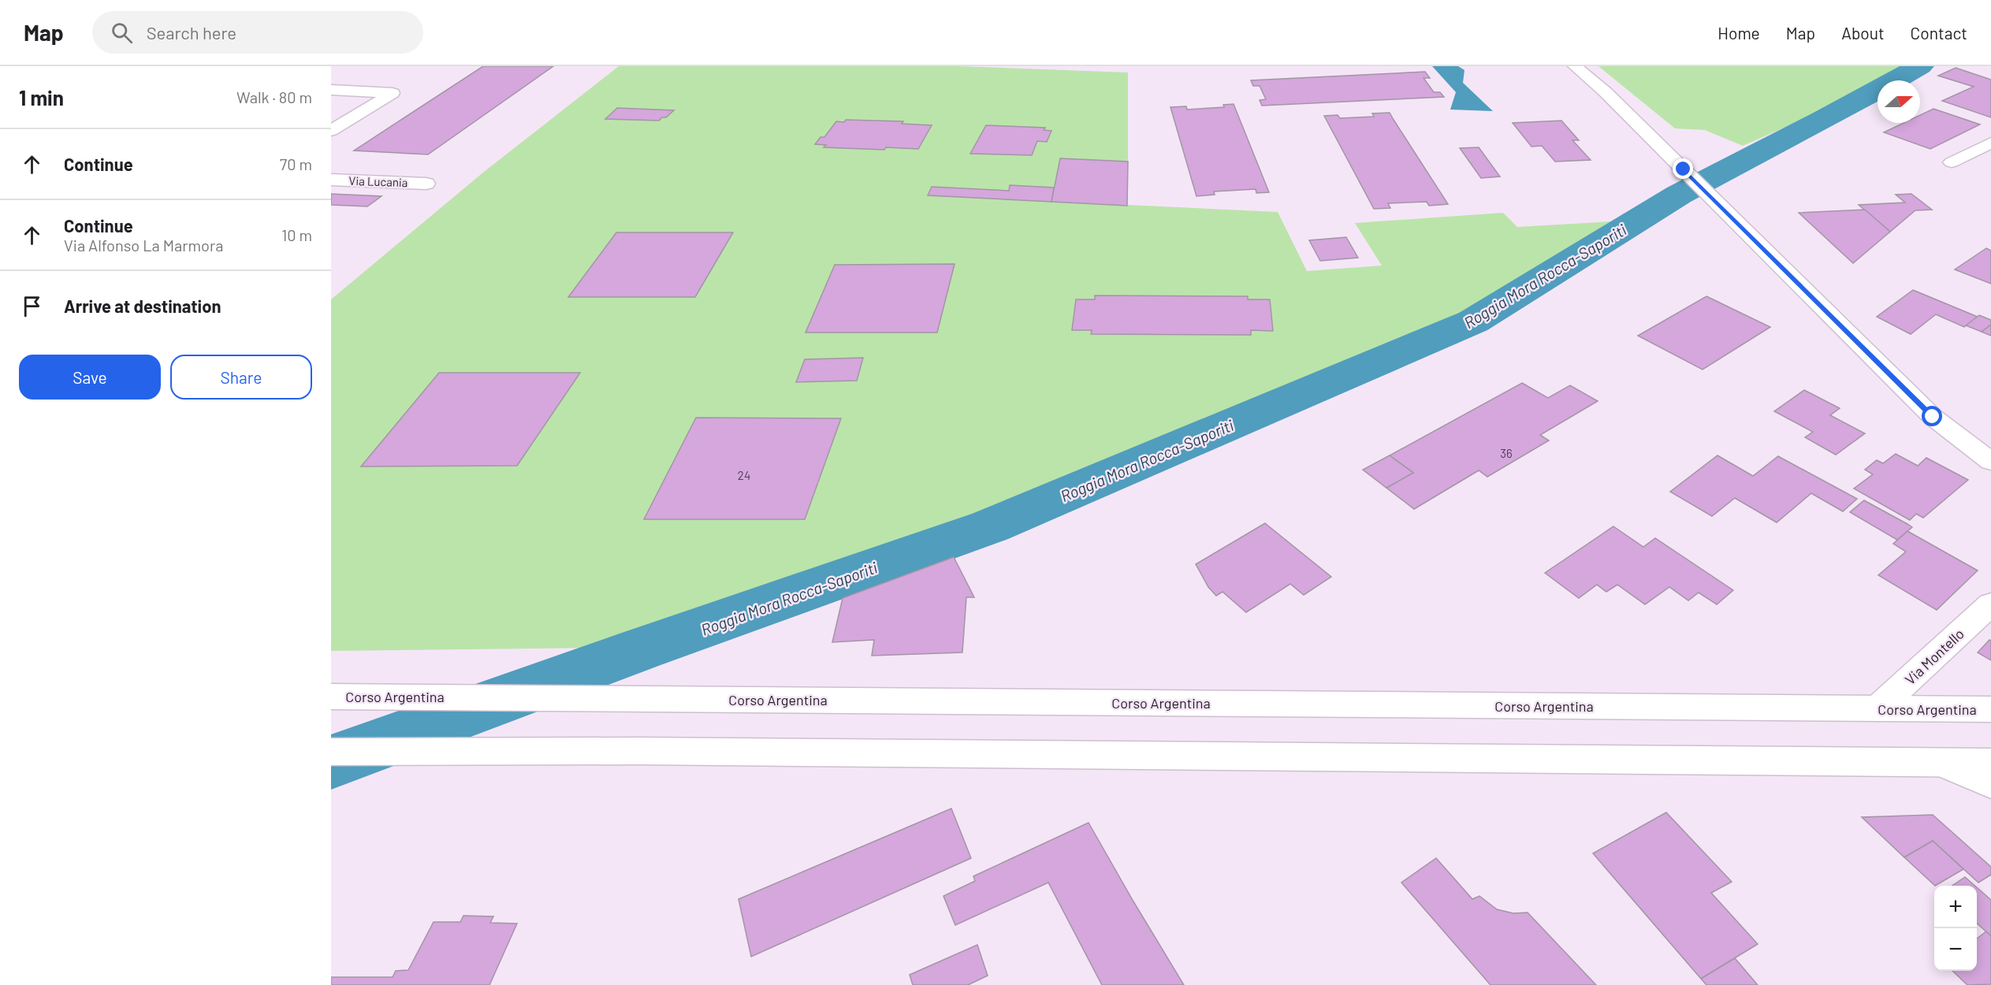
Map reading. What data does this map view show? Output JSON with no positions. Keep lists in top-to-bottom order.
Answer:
{
  "streets": {
    "main road": ["Via Lucania", "Via Montello", "Corso Argentina"]
  },
  "crossings": [
    ["Via Montello", "Corso Argentina"]
  ],
  "water": ["Roggia Mora Rocca-Saporiti"],
  "house_numbers": ["36", "24"],
  "north": "right",
  "page": {
    "header": "Map",
    "search": "Search here",
    "nav": [
      "Home",
      "Map",
      "About",
      "Contact"
    ],
    "heading": ["1 min", "Walk · 80 m"],
    "list": [
      ["Continue", "70 m"],
      ["Continue", "Via Alfonso La Marmora", "10 m"],
      "Arrive at destination"
    ],
    "buttons": ["Save", "Share"],
    "map_buttons": ["+", "−"]
  }
}
